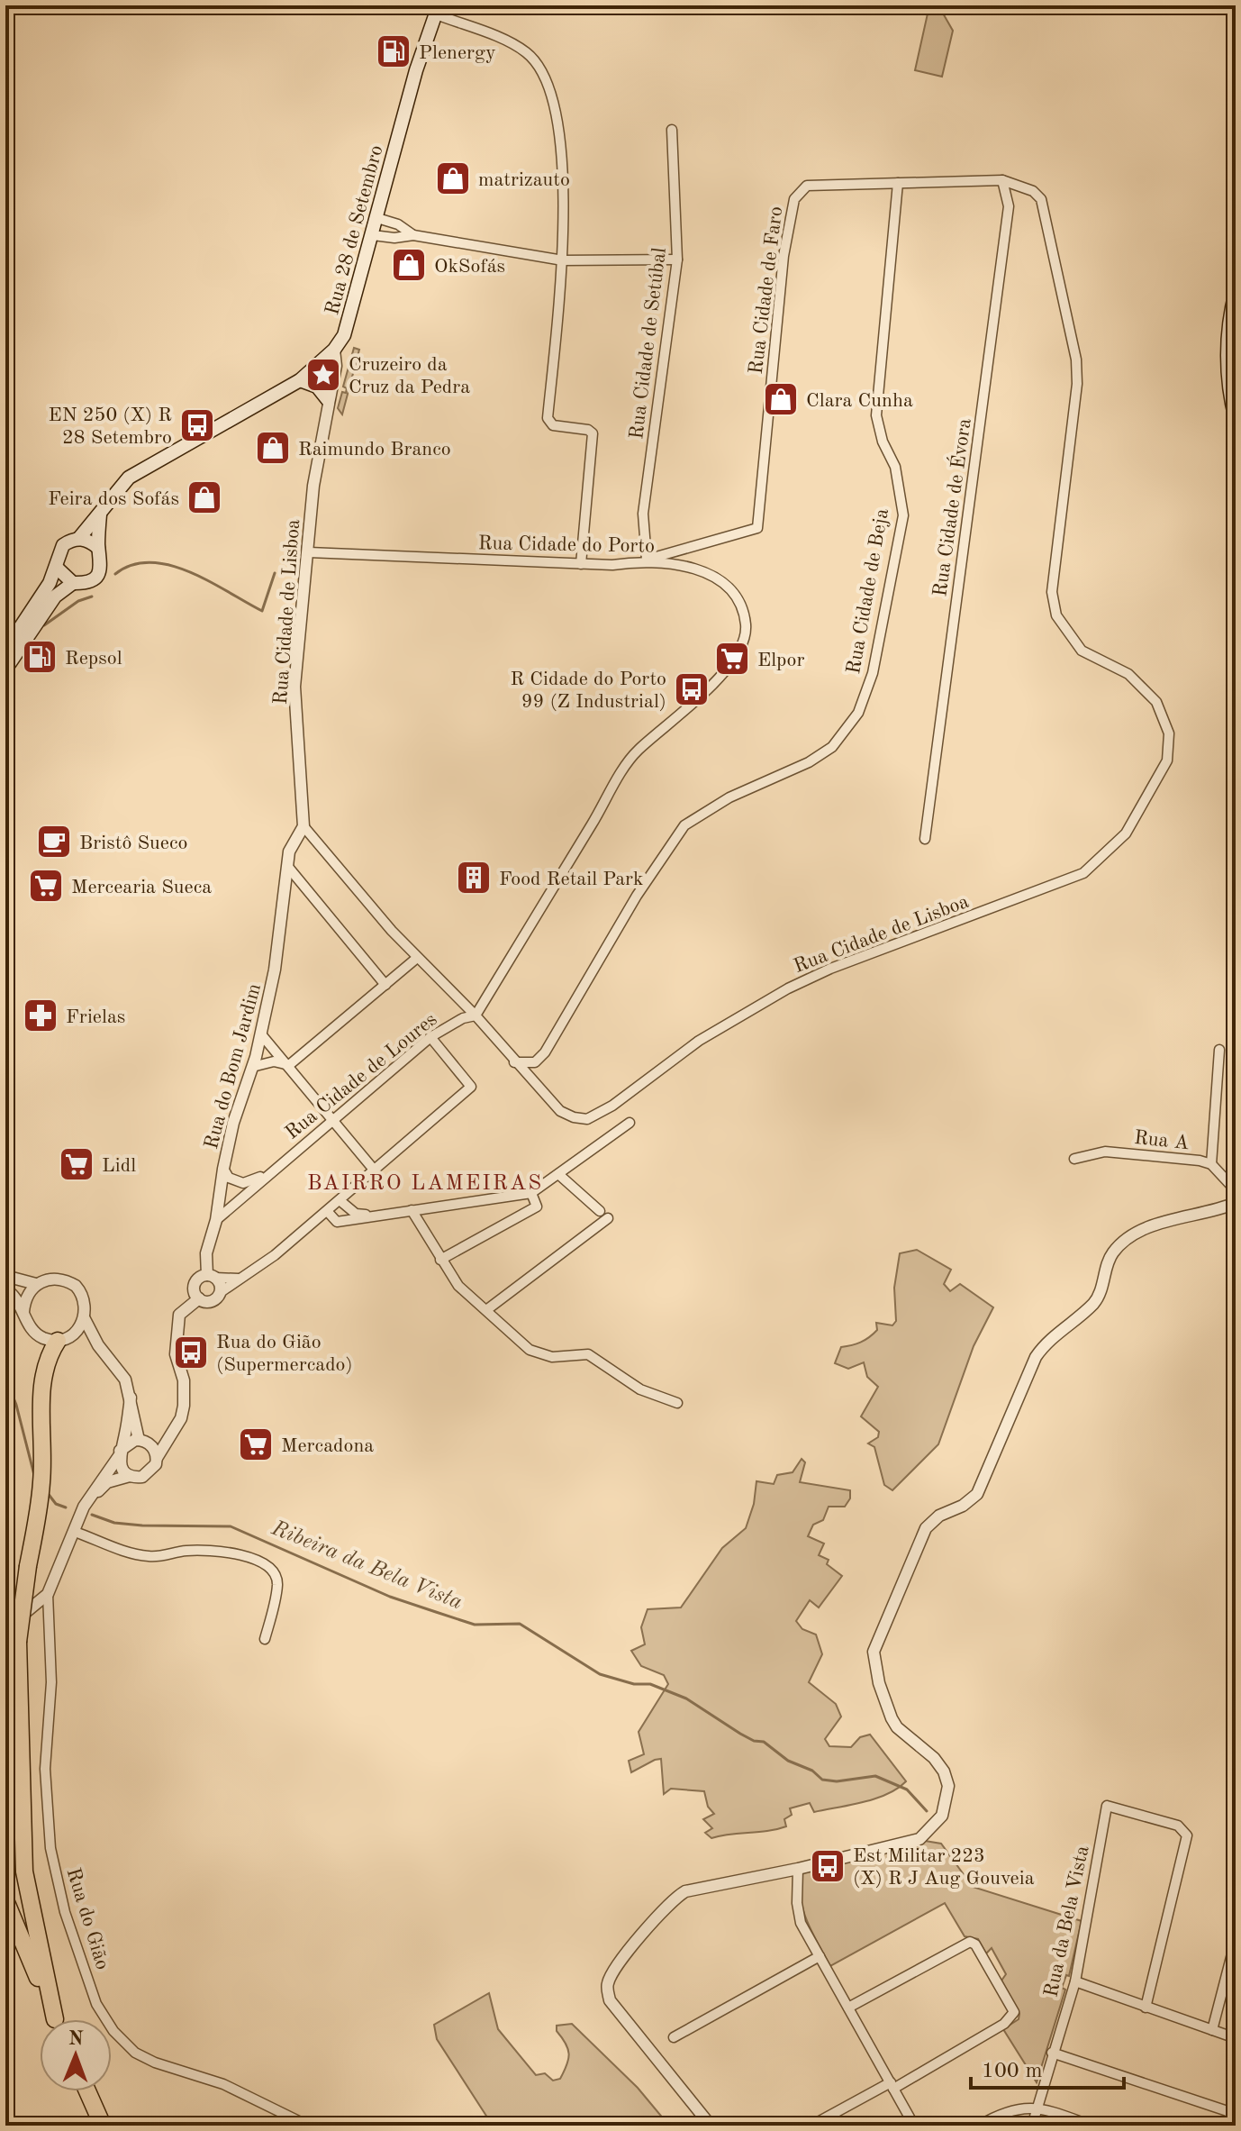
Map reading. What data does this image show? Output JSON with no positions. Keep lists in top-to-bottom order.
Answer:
{
  "streets": {
    "main road": ["Rua 28 de Setembro"],
    "street": [
      "Rua Cidade de Faro",
      "Rua Cidade de Setúbal",
      "Rua Cidade de Évora",
      "Rua Cidade do Porto",
      "Rua Cidade de Beja",
      "Rua Cidade de Lisboa",
      "Rua do Bom Jardim",
      "Rua Cidade de Loures",
      "Rua A",
      "Rua do Gião",
      "Rua da Bela Vista"
    ]
  },
  "crossings": [
    ["Rua 28 de Setembro", "Rua Cidade de Lisboa"],
    ["Rua Cidade de Faro", "Rua Cidade de Setúbal"],
    ["Rua Cidade de Faro", "Rua Cidade de Évora"],
    ["Rua Cidade de Faro", "Rua Cidade do Porto"],
    ["Rua Cidade de Faro", "Rua Cidade de Beja"],
    ["Rua Cidade de Faro", "Rua Cidade de Lisboa"],
    ["Rua Cidade de Setúbal", "Rua Cidade do Porto"],
    ["Rua Cidade do Porto", "Rua Cidade de Lisboa"],
    ["Rua Cidade do Porto", "Rua Cidade de Loures"],
    ["Rua Cidade de Beja", "Rua Cidade de Lisboa"],
    ["Rua Cidade de Lisboa", "Rua do Bom Jardim"],
    ["Rua Cidade de Lisboa", "Rua Cidade de Loures"],
    ["Rua do Bom Jardim", "Rua Cidade de Loures"]
  ],
  "districts": ["BAIRRO LAMEIRAS"],
  "water": ["Ribeira da Bela Vista"],
  "places": {
    "fuel station": ["Plenergy", "Repsol"],
    "shop": [
      "matrizauto",
      "OkSofás",
      "Clara Cunha",
      "Raimundo Branco",
      "Feira dos Sofás"
    ],
    "place": ["Cruzeiro da Cruz da Pedra"],
    "bus stop": [
      "EN 250 (X) R 28 Setembro",
      "R Cidade do Porto 99 (Z Industrial)",
      "Rua do Gião (Supermercado)",
      "Est Militar 223 (X) R J Aug Gouveia"
    ],
    "supermarket": [
      "Elpor",
      "Mercearia Sueca",
      "Lidl",
      "Mercadona"
    ],
    "cafe": ["Bristô Sueco"],
    "building": ["Food Retail Park"],
    "pharmacy": ["Frielas"]
  },
  "scale_bar": "100 m",
  "north": "top"
}
